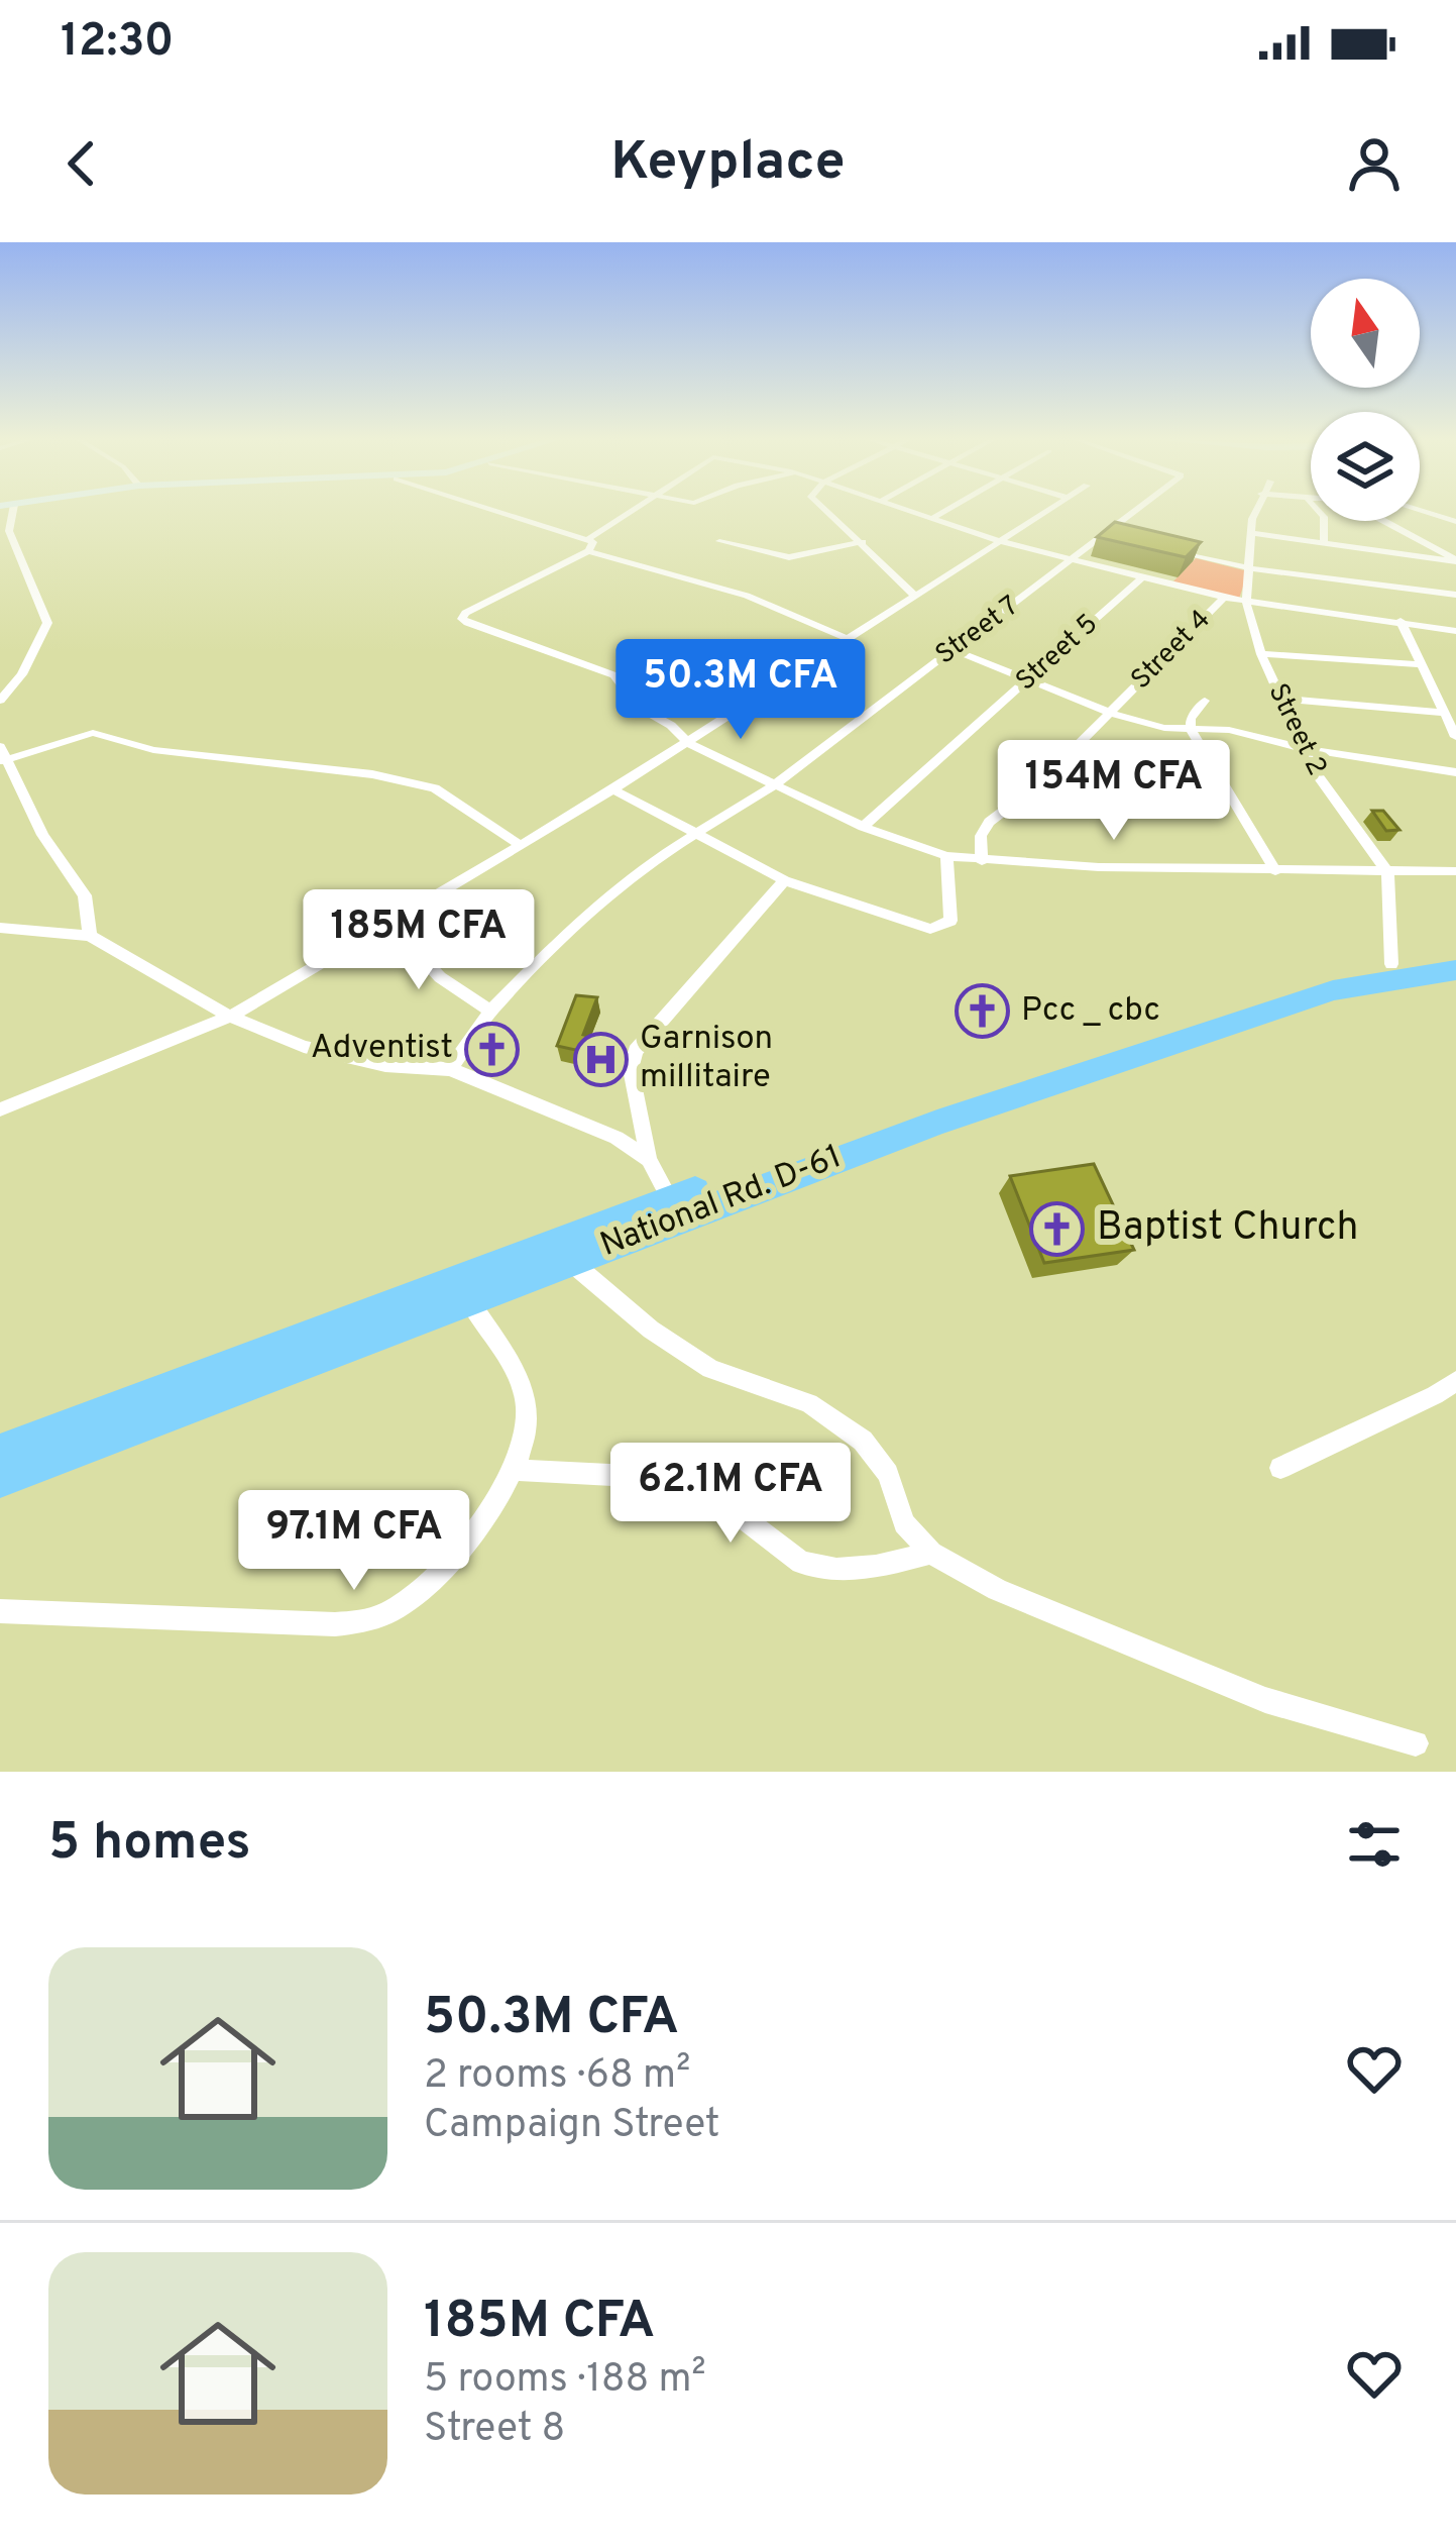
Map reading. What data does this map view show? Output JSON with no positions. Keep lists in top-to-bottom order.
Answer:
{
  "streets": {
    "highway": ["National Rd. D-61"],
    "street": [
      "Street 7",
      "Street 4",
      "Street 5",
      "Street 2"
    ]
  },
  "places": {
    "church": ["Pcc _ cbc", "Adventist", "Baptist Church"],
    "hospital": ["Garnison millitaire"]
  },
  "north": "top",
  "page": {
    "status": "12:30",
    "header": "Keyplace",
    "price": [
      "50.3M CFA",
      "154M CFA",
      "185M CFA",
      "62.1M CFA",
      "97.1M CFA"
    ],
    "heading": "5 homes",
    "list": [
      {
        "name": "50.3M CFA",
        "note": "2 rooms · 68 m² · Campaign Street"
      },
      {
        "name": "185M CFA",
        "note": "5 rooms · 188 m² · Street 8"
      }
    ]
  }
}
